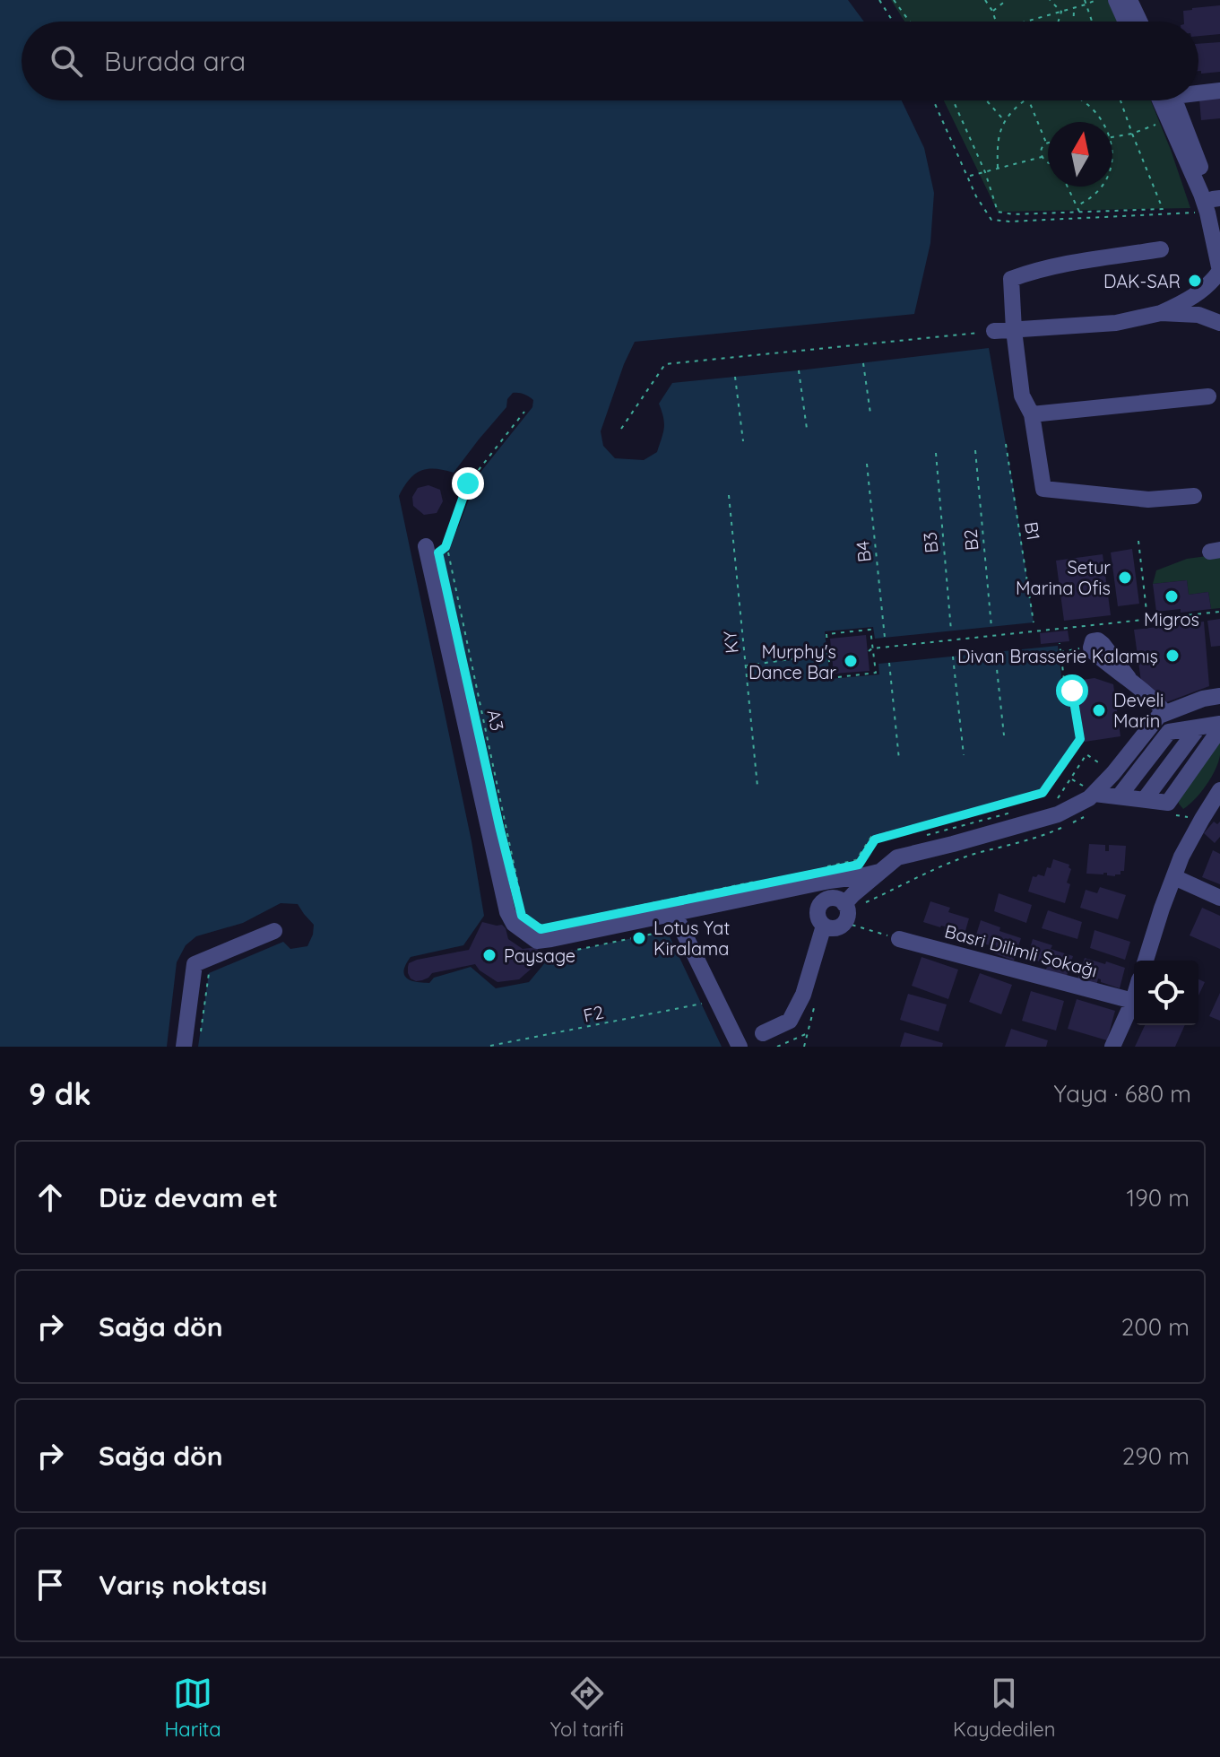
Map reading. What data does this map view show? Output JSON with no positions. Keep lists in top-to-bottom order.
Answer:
{
  "streets": {
    "street": ["Basri Dilimli Sokağı"],
    "path": [
      "B1",
      "B2",
      "B3",
      "B4",
      "KY",
      "A3",
      "F2"
    ]
  },
  "places": [
    "DAK-SAR",
    "Setur Marina Ofis",
    "Migros",
    "Divan Brasserie Kalamış",
    "Murphy's Dance Bar",
    "Develi Marin",
    "Lotus Yat Kiralama",
    "Paysage"
  ],
  "north": "top",
  "page": {
    "search": "Burada ara",
    "heading": ["9 dk", "Yaya · 680 m"],
    "list": [
      ["Düz devam et", "190 m"],
      ["Sağa dön", "200 m"],
      ["Sağa dön", "290 m"],
      "Varış noktası"
    ],
    "nav": ["Harita", "Yol tarifi", "Kaydedilen"]
  }
}
